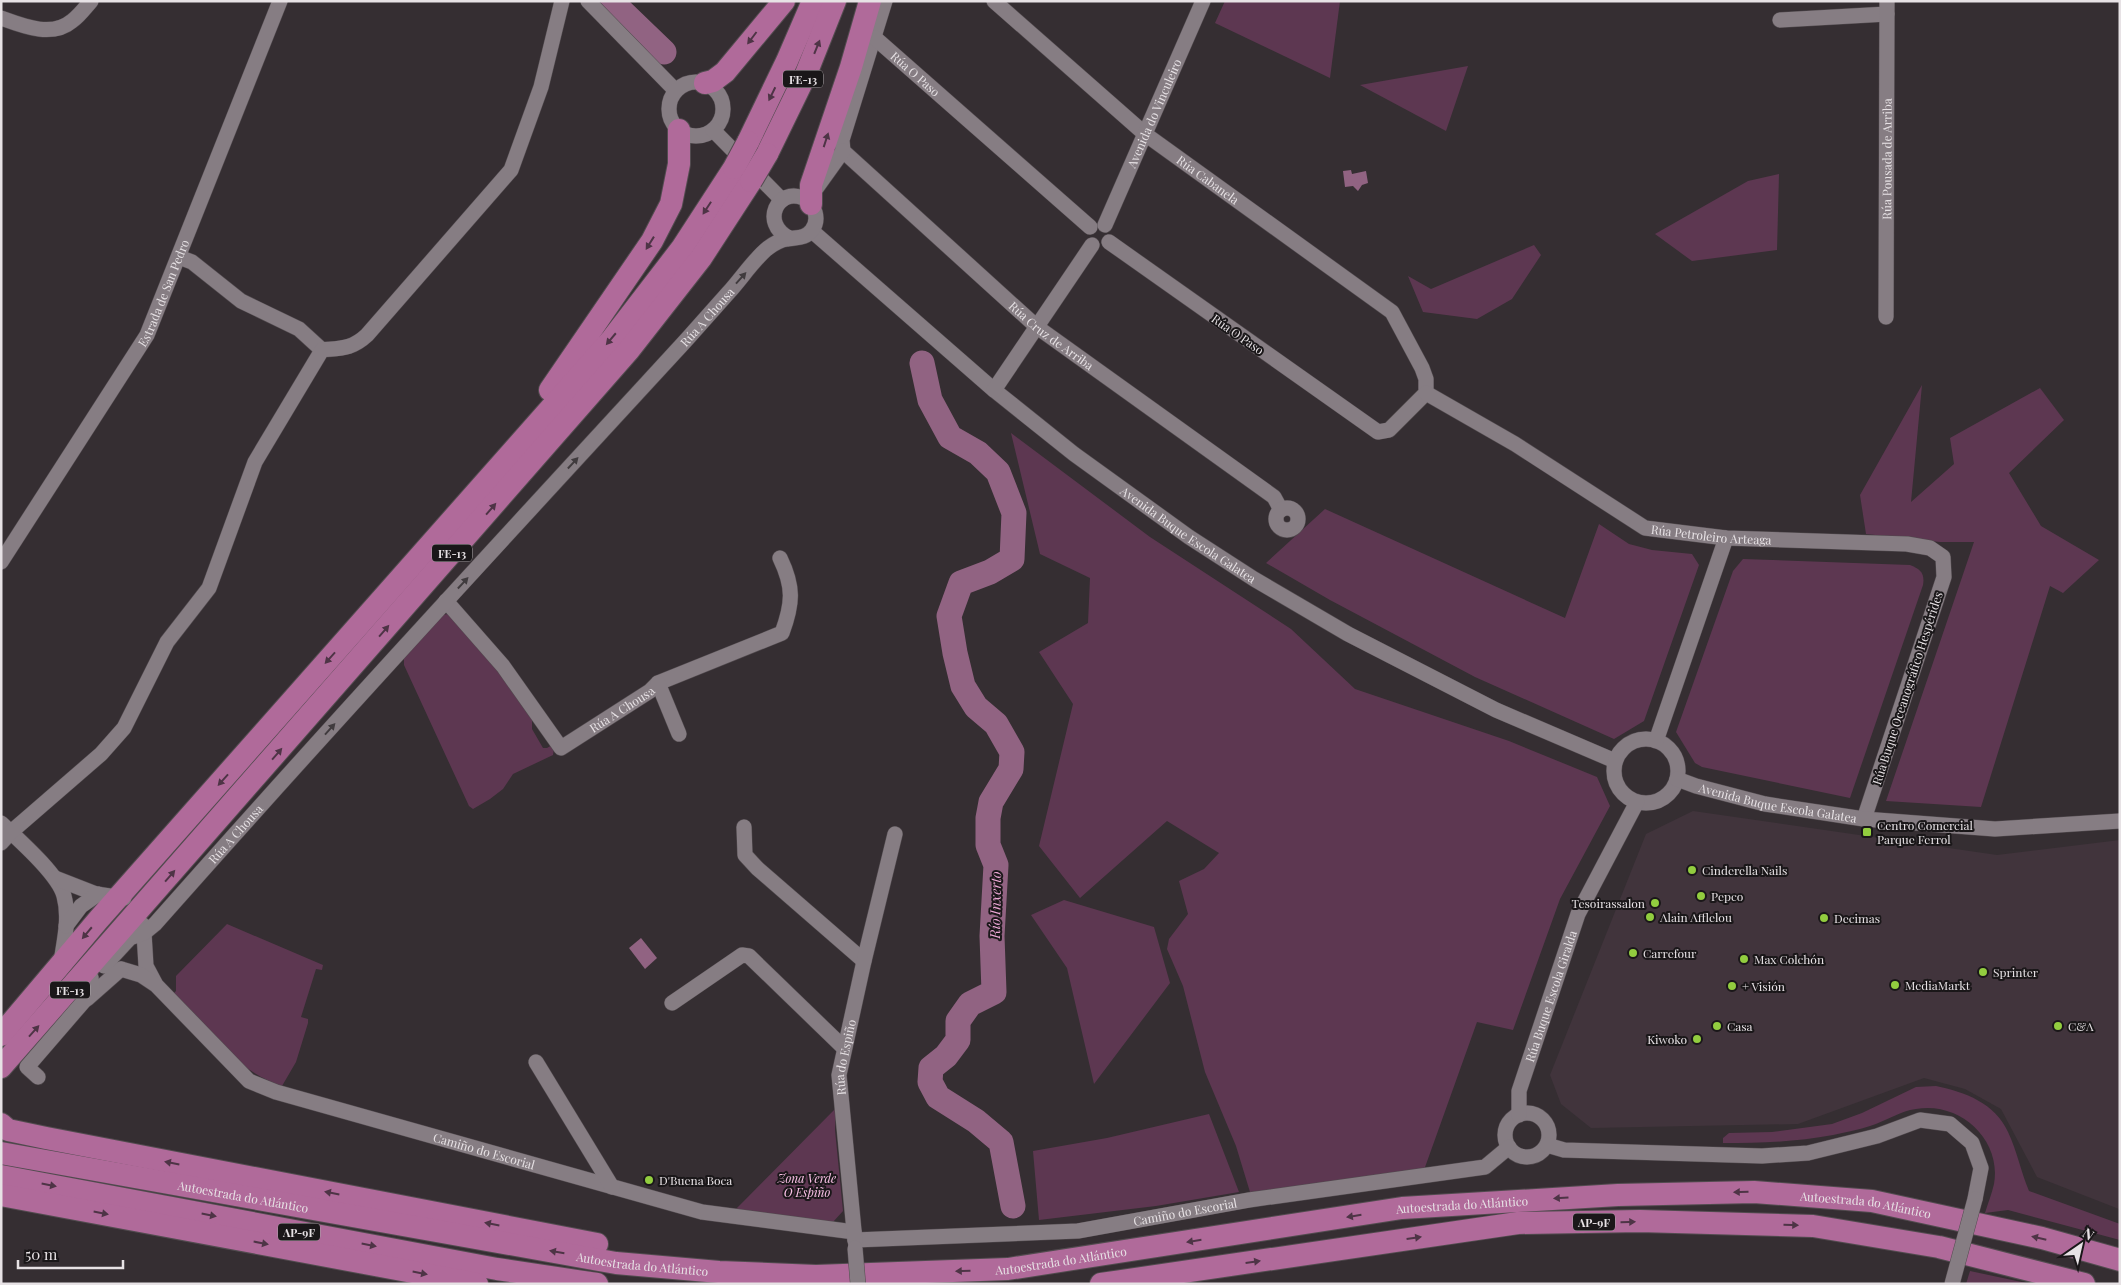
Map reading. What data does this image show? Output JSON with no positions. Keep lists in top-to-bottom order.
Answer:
{
  "streets": {
    "highway": ["FE-13", "Autoestrada do Atlántico", "AP-9F"],
    "street": [
      "Rúa O Paso",
      "Avenida do Vinculeiro",
      "Rúa Pousada de Arriba",
      "Rúa Cabanela",
      "Estrada de San Pedro",
      "Rúa A Chousa",
      "Rúa Cruz de Arriba",
      "Avenida Buque Escola Galatea",
      "Rúa Petroleiro Arteaga",
      "Rúa Buque Oceanográfico Hespérides",
      "Rúa Buque Escola Giralda",
      "Rúa do Espiño",
      "Camiño do Escorial"
    ]
  },
  "crossings": [
    ["Rúa O Paso", "Avenida do Vinculeiro"],
    ["Rúa O Paso", "Rúa Cabanela"],
    ["Rúa O Paso", "Rúa Petroleiro Arteaga"],
    ["FE-13", "Rúa A Chousa"],
    ["Avenida do Vinculeiro", "Rúa Cabanela"],
    ["Rúa Cabanela", "Rúa Petroleiro Arteaga"],
    ["Rúa A Chousa", "Avenida Buque Escola Galatea"],
    ["Avenida Buque Escola Galatea", "Rúa Buque Oceanográfico Hespérides"],
    ["Avenida Buque Escola Galatea", "Rúa Buque Escola Giralda"],
    ["Rúa Petroleiro Arteaga", "Rúa Buque Oceanográfico Hespérides"],
    ["Rúa Buque Escola Giralda", "Camiño do Escorial"],
    ["Rúa do Espiño", "Camiño do Escorial"]
  ],
  "one_way": ["Rúa A Chousa"],
  "water": ["Río Inxerto"],
  "parks": ["Zona Verde O Espiño"],
  "places": {
    "transit": ["Centro Comercial Parque Ferrol"],
    "other": [
      "Cinderella Nails",
      "Pepco",
      "Tesoirassalon",
      "Alain Afflelou",
      "Decimas",
      "Carrefour",
      "Max Colchón",
      "Sprinter",
      "MediaMarkt",
      "+ Visión",
      "Casa",
      "C&A",
      "Kiwoko",
      "D'Buena Boca"
    ]
  },
  "scale_bar": "50 m",
  "north": "top right"
}
